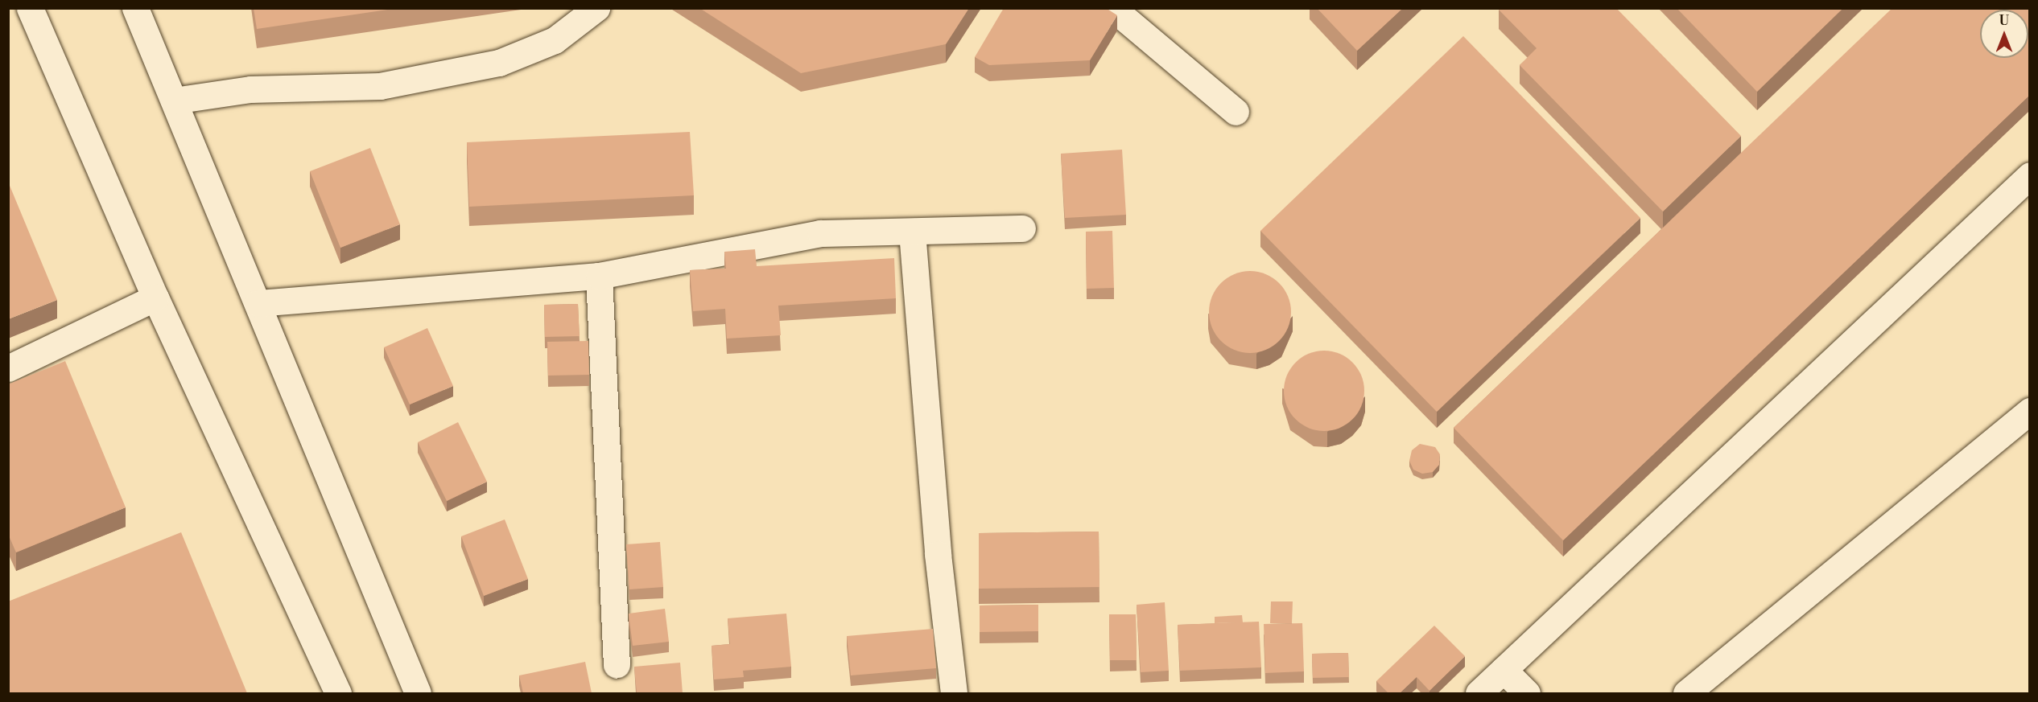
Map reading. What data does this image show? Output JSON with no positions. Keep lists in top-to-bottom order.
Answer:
{
  "north": "top"
}
